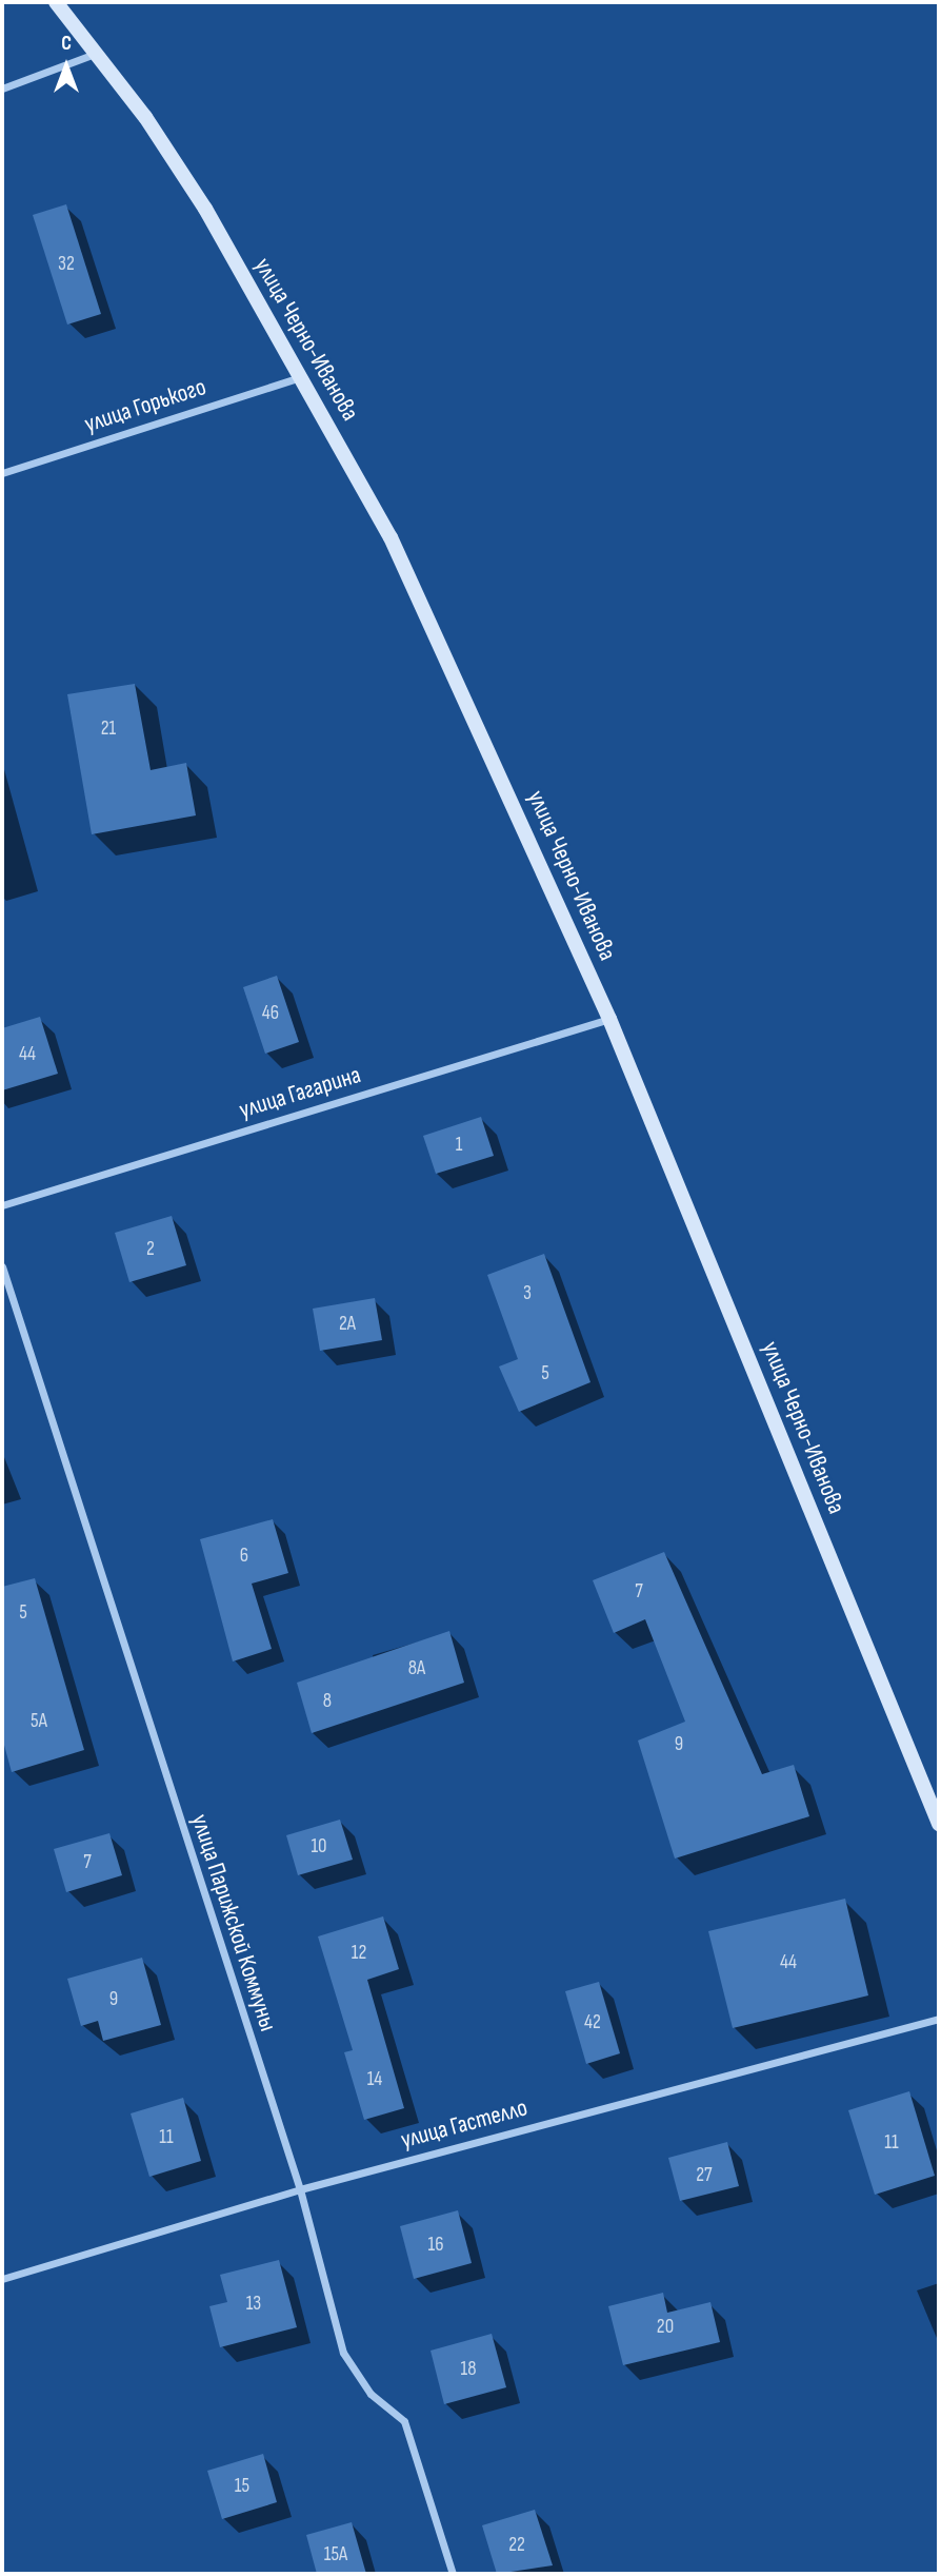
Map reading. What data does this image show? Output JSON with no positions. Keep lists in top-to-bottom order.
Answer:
{
  "streets": {
    "main road": ["улица Черно-Иванова"],
    "street": [
      "улица Горького",
      "улица Гагарина",
      "улица Парижской Коммуны",
      "улица Гастелло"
    ]
  },
  "crossings": [
    ["улица Черно-Иванова", "улица Горького"],
    ["улица Черно-Иванова", "улица Гагарина"],
    ["улица Парижской Коммуны", "улица Гастелло"]
  ],
  "house_numbers": [
    "32",
    "21",
    "46",
    "44",
    "1",
    "2",
    "3",
    "2А",
    "5",
    "6",
    "7",
    "5",
    "8А",
    "8",
    "5А",
    "9",
    "10",
    "7",
    "12",
    "44",
    "9",
    "42",
    "14",
    "11",
    "11",
    "27",
    "16",
    "13",
    "20",
    "18",
    "15",
    "22",
    "15А"
  ],
  "north": "top"
}
